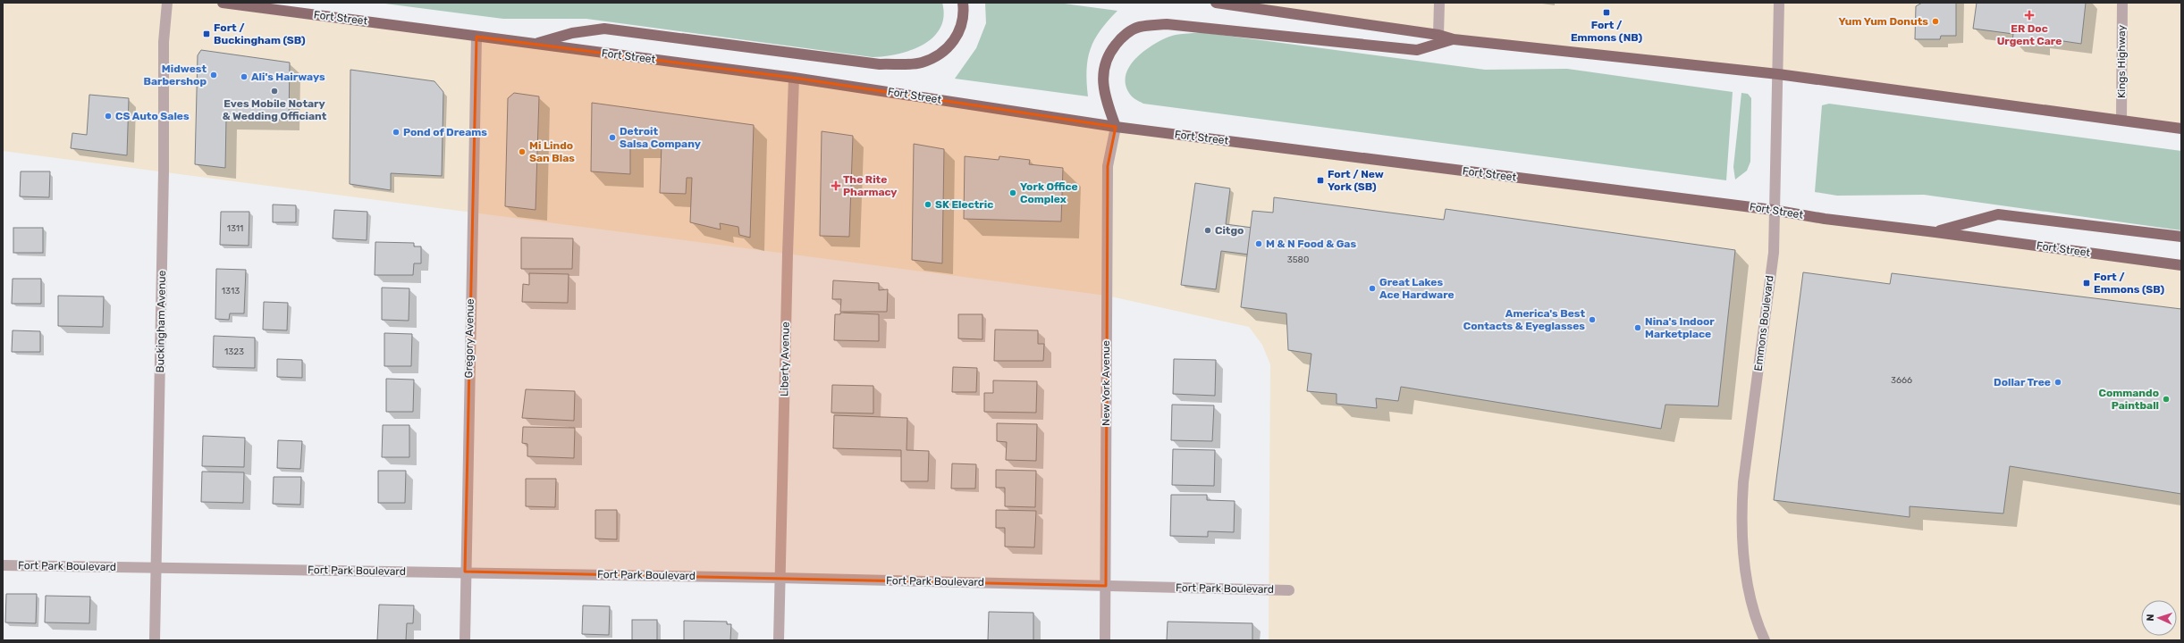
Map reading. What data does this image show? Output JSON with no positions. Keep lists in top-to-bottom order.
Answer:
{
  "streets": {
    "main road": ["Fort Street"],
    "street": [
      "Kings Highway",
      "Buckingham Avenue",
      "Emmons Boulevard",
      "Gregory Avenue",
      "Liberty Avenue",
      "New York Avenue",
      "Fort Park Boulevard"
    ]
  },
  "crossings": [
    ["Fort Street", "Emmons Boulevard"],
    ["Fort Street", "Gregory Avenue"],
    ["Fort Street", "Liberty Avenue"],
    ["Fort Street", "New York Avenue"],
    ["Buckingham Avenue", "Fort Park Boulevard"],
    ["Gregory Avenue", "Fort Park Boulevard"],
    ["Liberty Avenue", "Fort Park Boulevard"],
    ["New York Avenue", "Fort Park Boulevard"]
  ],
  "places": {
    "transit": [
      "Fort / Emmons (NB)",
      "Fort / Buckingham (SB)",
      "Fort / New York (SB)",
      "Fort / Emmons (SB)"
    ],
    "health": ["ER Doc Urgent Care", "The Rite Pharmacy"],
    "other": [
      "Yum Yum Donuts",
      "Midwest Barbershop",
      "Ali's Hairways",
      "Eves Mobile Notary & Wedding Officiant",
      "CS Auto Sales",
      "Pond of Dreams",
      "Detroit Salsa Company",
      "Mi Lindo San Blas",
      "York Office Complex",
      "SK Electric",
      "Citgo",
      "M & N Food & Gas",
      "Great Lakes Ace Hardware",
      "America's Best Contacts & Eyeglasses",
      "Nina's Indoor Marketplace",
      "Dollar Tree",
      "Commando Paintball"
    ]
  },
  "house_numbers": [
    "1311",
    "3580",
    "1313",
    "1323",
    "3666"
  ],
  "north": "left"
}
